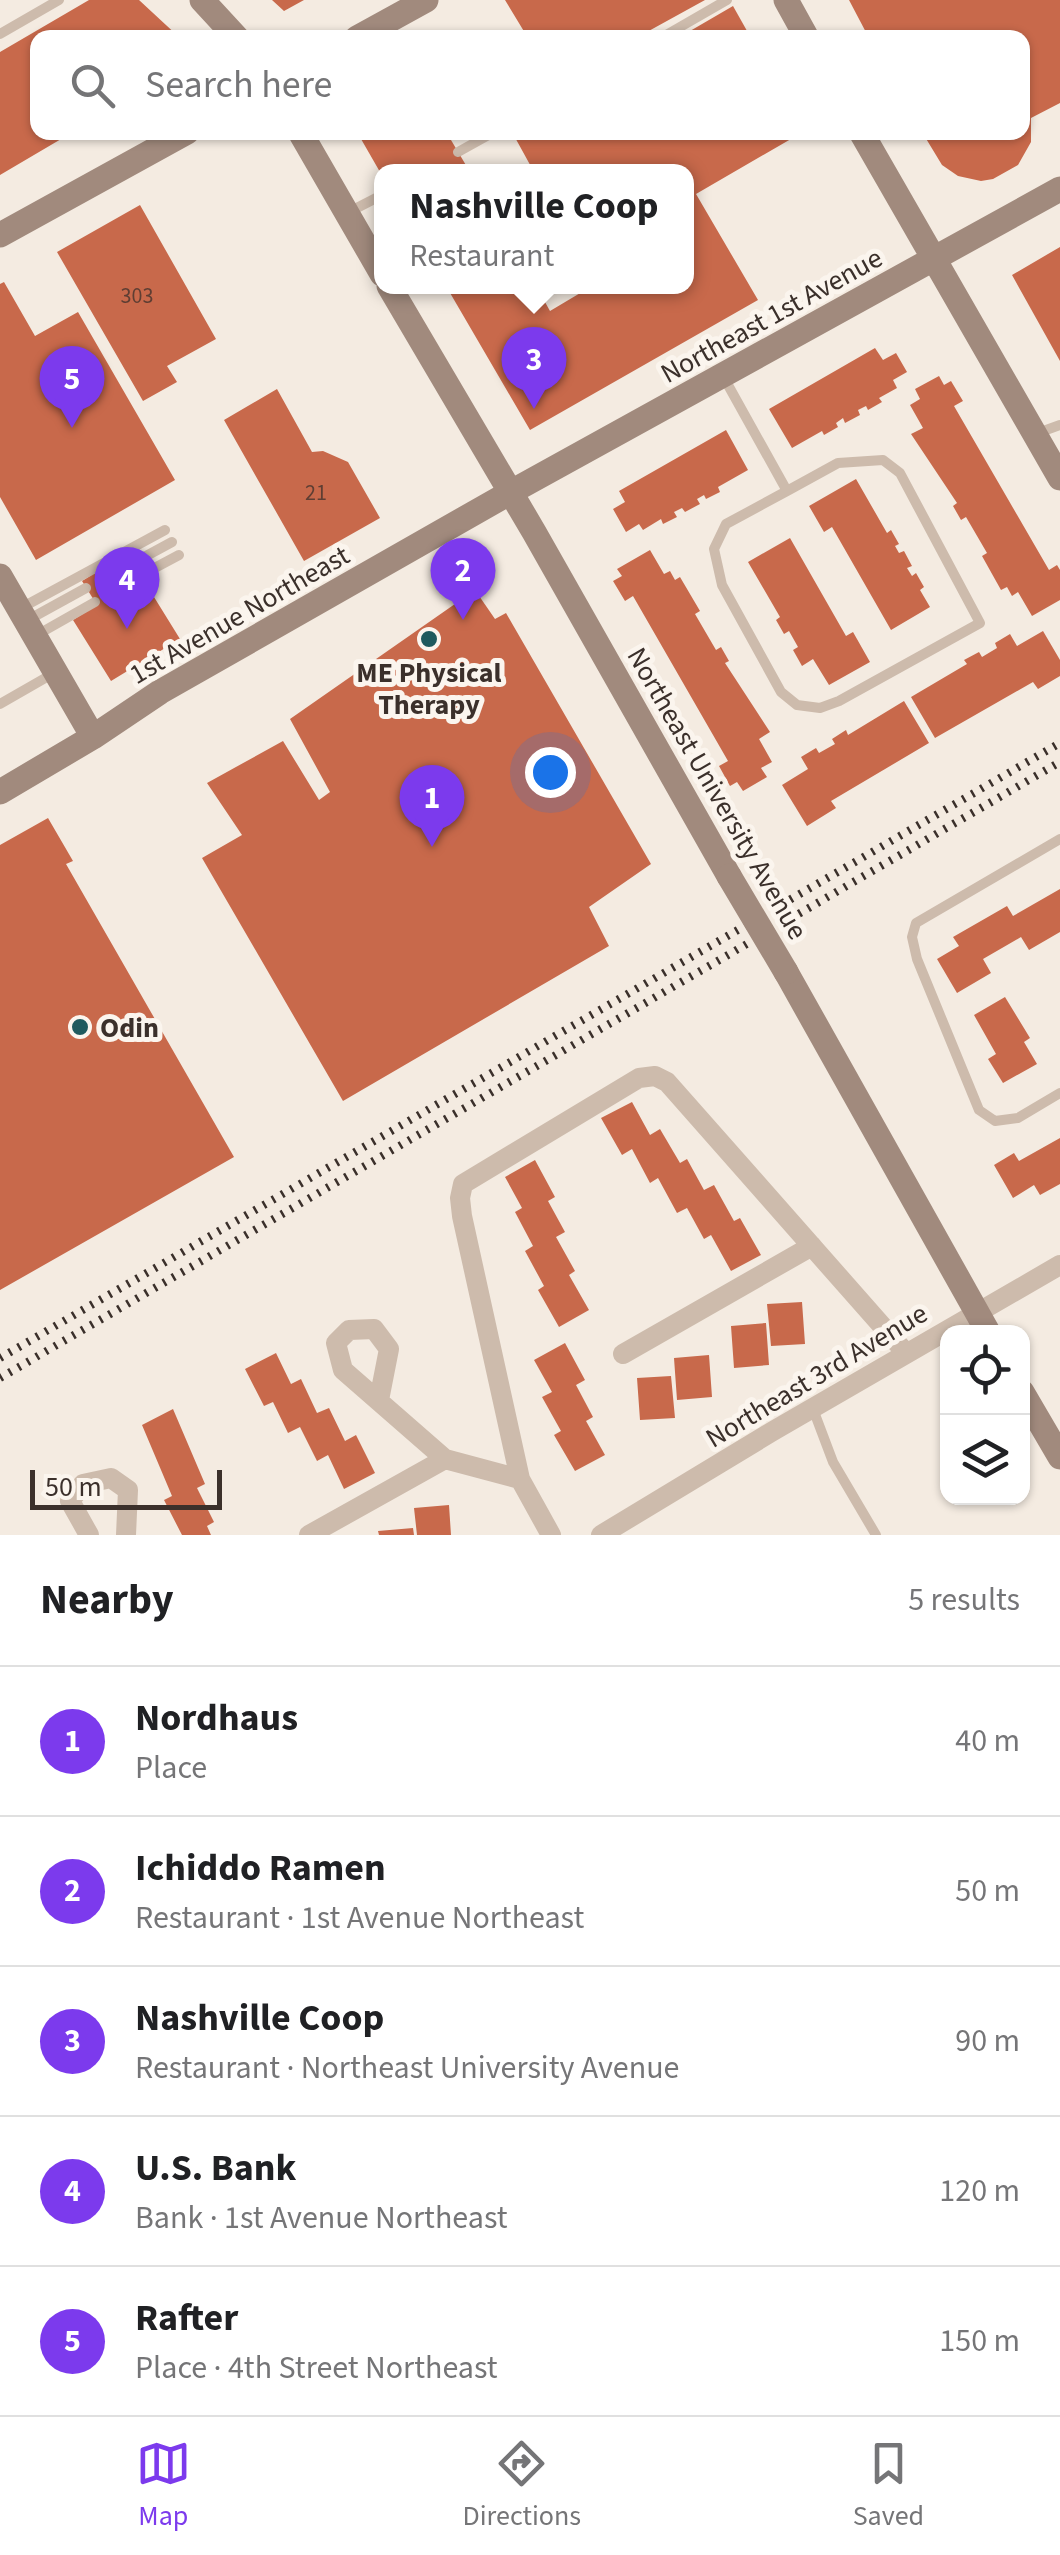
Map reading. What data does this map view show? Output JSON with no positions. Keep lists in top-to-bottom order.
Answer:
{
  "streets": {
    "main road": ["Northeast 1st Avenue", "1st Avenue Northeast", "Northeast University Avenue"],
    "street": ["Northeast 3rd Avenue"]
  },
  "crossings": [
    ["Northeast 1st Avenue", "1st Avenue Northeast"],
    ["Northeast 1st Avenue", "Northeast University Avenue"],
    ["1st Avenue Northeast", "Northeast University Avenue"],
    ["Northeast University Avenue", "Northeast 3rd Avenue"]
  ],
  "places": ["ME Physical Therapy", "Odin"],
  "house_numbers": ["303", "21"],
  "scale_bar": "50 m",
  "page": {
    "search": "Search here",
    "popup": ["Nashville Coop", "Restaurant"],
    "pins": [
      "3",
      "5",
      "2",
      "4",
      "1"
    ],
    "scale": "50 m",
    "heading": ["Nearby", "5 results"],
    "list": [
      {
        "mark": "1",
        "name": "Nordhaus",
        "note": "Place",
        "value": "40 m"
      },
      {
        "mark": "2",
        "name": "Ichiddo Ramen",
        "note": "Restaurant · 1st Avenue Northeast",
        "value": "50 m"
      },
      {
        "mark": "3",
        "name": "Nashville Coop",
        "note": "Restaurant · Northeast University Avenue",
        "value": "90 m"
      },
      {
        "mark": "4",
        "name": "U.S. Bank",
        "note": "Bank · 1st Avenue Northeast",
        "value": "120 m"
      },
      {
        "mark": "5",
        "name": "Rafter",
        "note": "Place · 4th Street Northeast",
        "value": "150 m"
      }
    ],
    "nav": ["Map", "Directions", "Saved"]
  }
}
